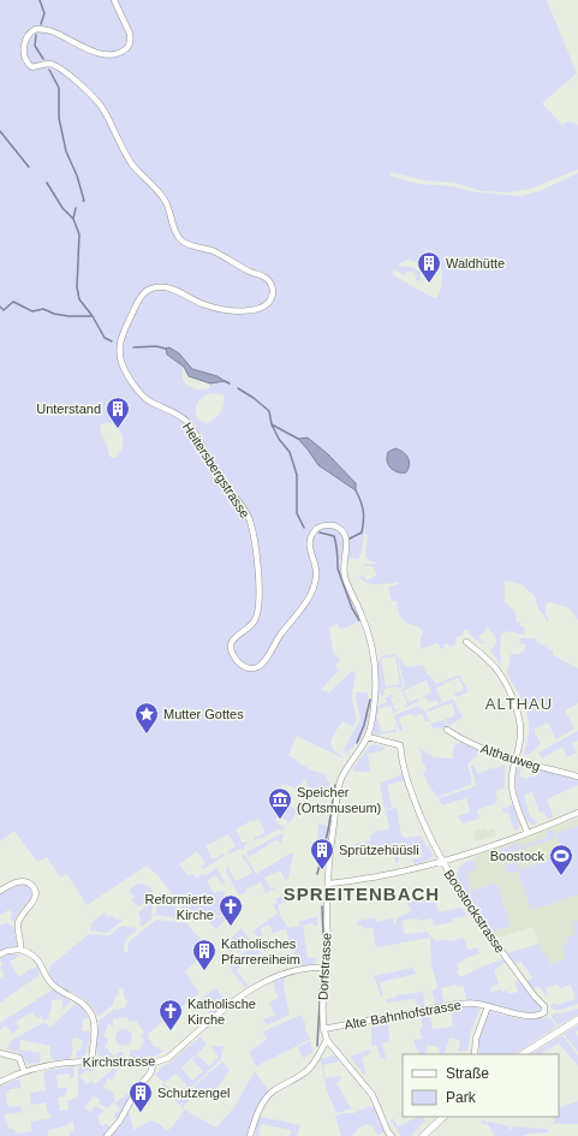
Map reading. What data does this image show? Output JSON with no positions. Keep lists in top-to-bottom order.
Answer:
{
  "streets": {
    "street": [
      "Heitersbergstrasse",
      "Althauweg",
      "Boostockstrasse",
      "Dorfstrasse",
      "Alte Bahnhofstrasse",
      "Kirchstrasse"
    ]
  },
  "crossings": [
    ["Heitersbergstrasse", "Dorfstrasse"],
    ["Boostockstrasse", "Dorfstrasse"],
    ["Boostockstrasse", "Alte Bahnhofstrasse"],
    ["Dorfstrasse", "Alte Bahnhofstrasse"],
    ["Dorfstrasse", "Kirchstrasse"]
  ],
  "districts": ["ALTHAU", "SPREITENBACH"],
  "places": {
    "building": [
      "Waldhütte",
      "Unterstand",
      "Sprützehüüsli",
      "Katholisches Pfarrereiheim",
      "Schutzengel"
    ],
    "place": ["Mutter Gottes"],
    "museum": ["Speicher (Ortsmuseum)"],
    "sports": ["Boostock"],
    "church": ["Reformierte Kirche", "Katholische Kirche"]
  },
  "legend": ["Straße", "Park"]
}
